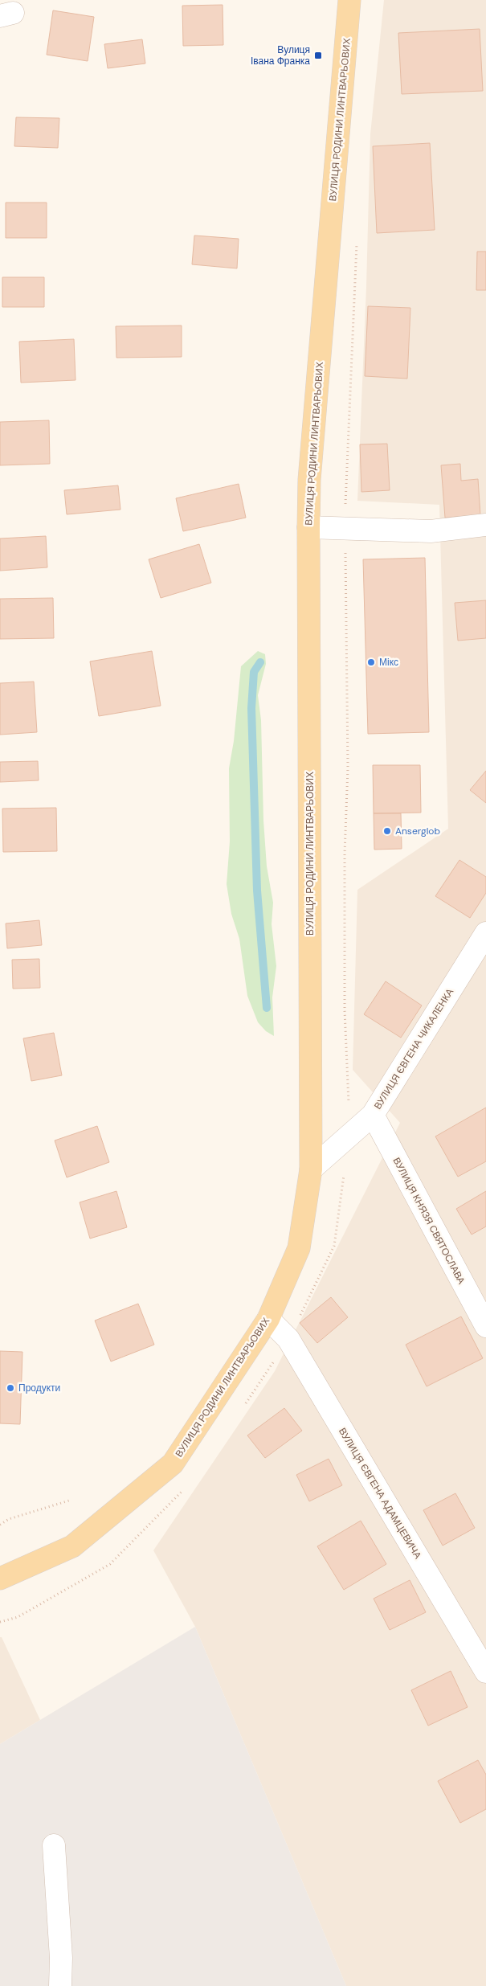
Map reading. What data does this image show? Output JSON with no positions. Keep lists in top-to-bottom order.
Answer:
{
  "streets": {
    "main road": ["ВУЛИЦЯ РОДИНИ ЛИНТВАРЬОВИХ"],
    "street": ["ВУЛИЦЯ ЄВГЕНА ЧИКАЛЕНКА", "ВУЛИЦЯ КНЯЗЯ СВЯТОСЛАВА", "ВУЛИЦЯ ЄВГЕНА АДАМЦЕВИЧА"]
  },
  "crossings": [
    ["ВУЛИЦЯ РОДИНИ ЛИНТВАРЬОВИХ", "ВУЛИЦЯ ЄВГЕНА ЧИКАЛЕНКА"],
    ["ВУЛИЦЯ РОДИНИ ЛИНТВАРЬОВИХ", "ВУЛИЦЯ ЄВГЕНА АДАМЦЕВИЧА"],
    ["ВУЛИЦЯ ЄВГЕНА ЧИКАЛЕНКА", "ВУЛИЦЯ КНЯЗЯ СВЯТОСЛАВА"]
  ],
  "places": {
    "transit": ["Вулиця Івана Франка"],
    "other": ["Мікс", "Anserglob", "Продукти"]
  }
}
